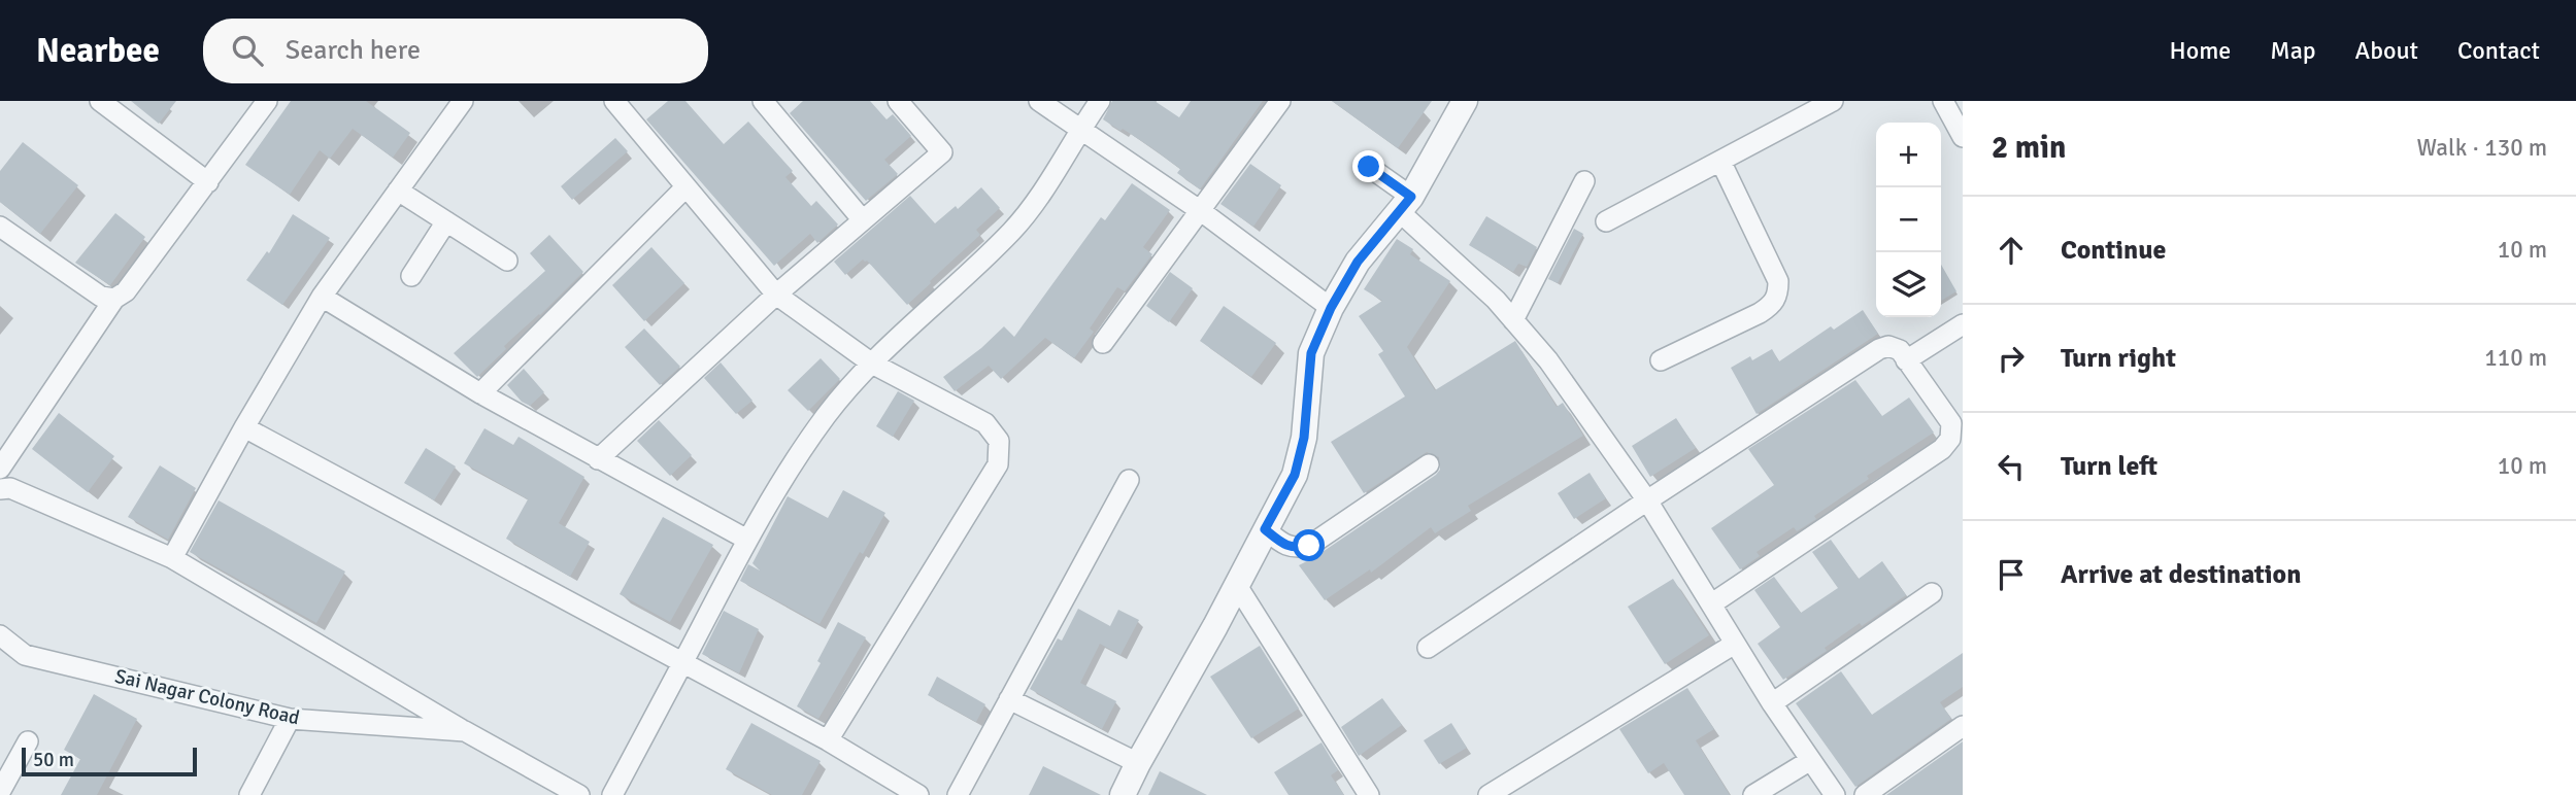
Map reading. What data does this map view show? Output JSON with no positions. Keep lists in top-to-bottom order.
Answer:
{
  "streets": {
    "street": ["Sai Nagar Colony Road"]
  },
  "scale_bar": "50 m",
  "page": {
    "header": "Nearbee",
    "search": "Search here",
    "nav": [
      "Home",
      "Map",
      "About",
      "Contact"
    ],
    "heading": ["2 min", "Walk · 130 m"],
    "map_buttons": ["+", "−"],
    "list": [
      ["Continue", "10 m"],
      ["Turn right", "110 m"],
      ["Turn left", "10 m"],
      "Arrive at destination"
    ],
    "scale": "50 m"
  }
}
